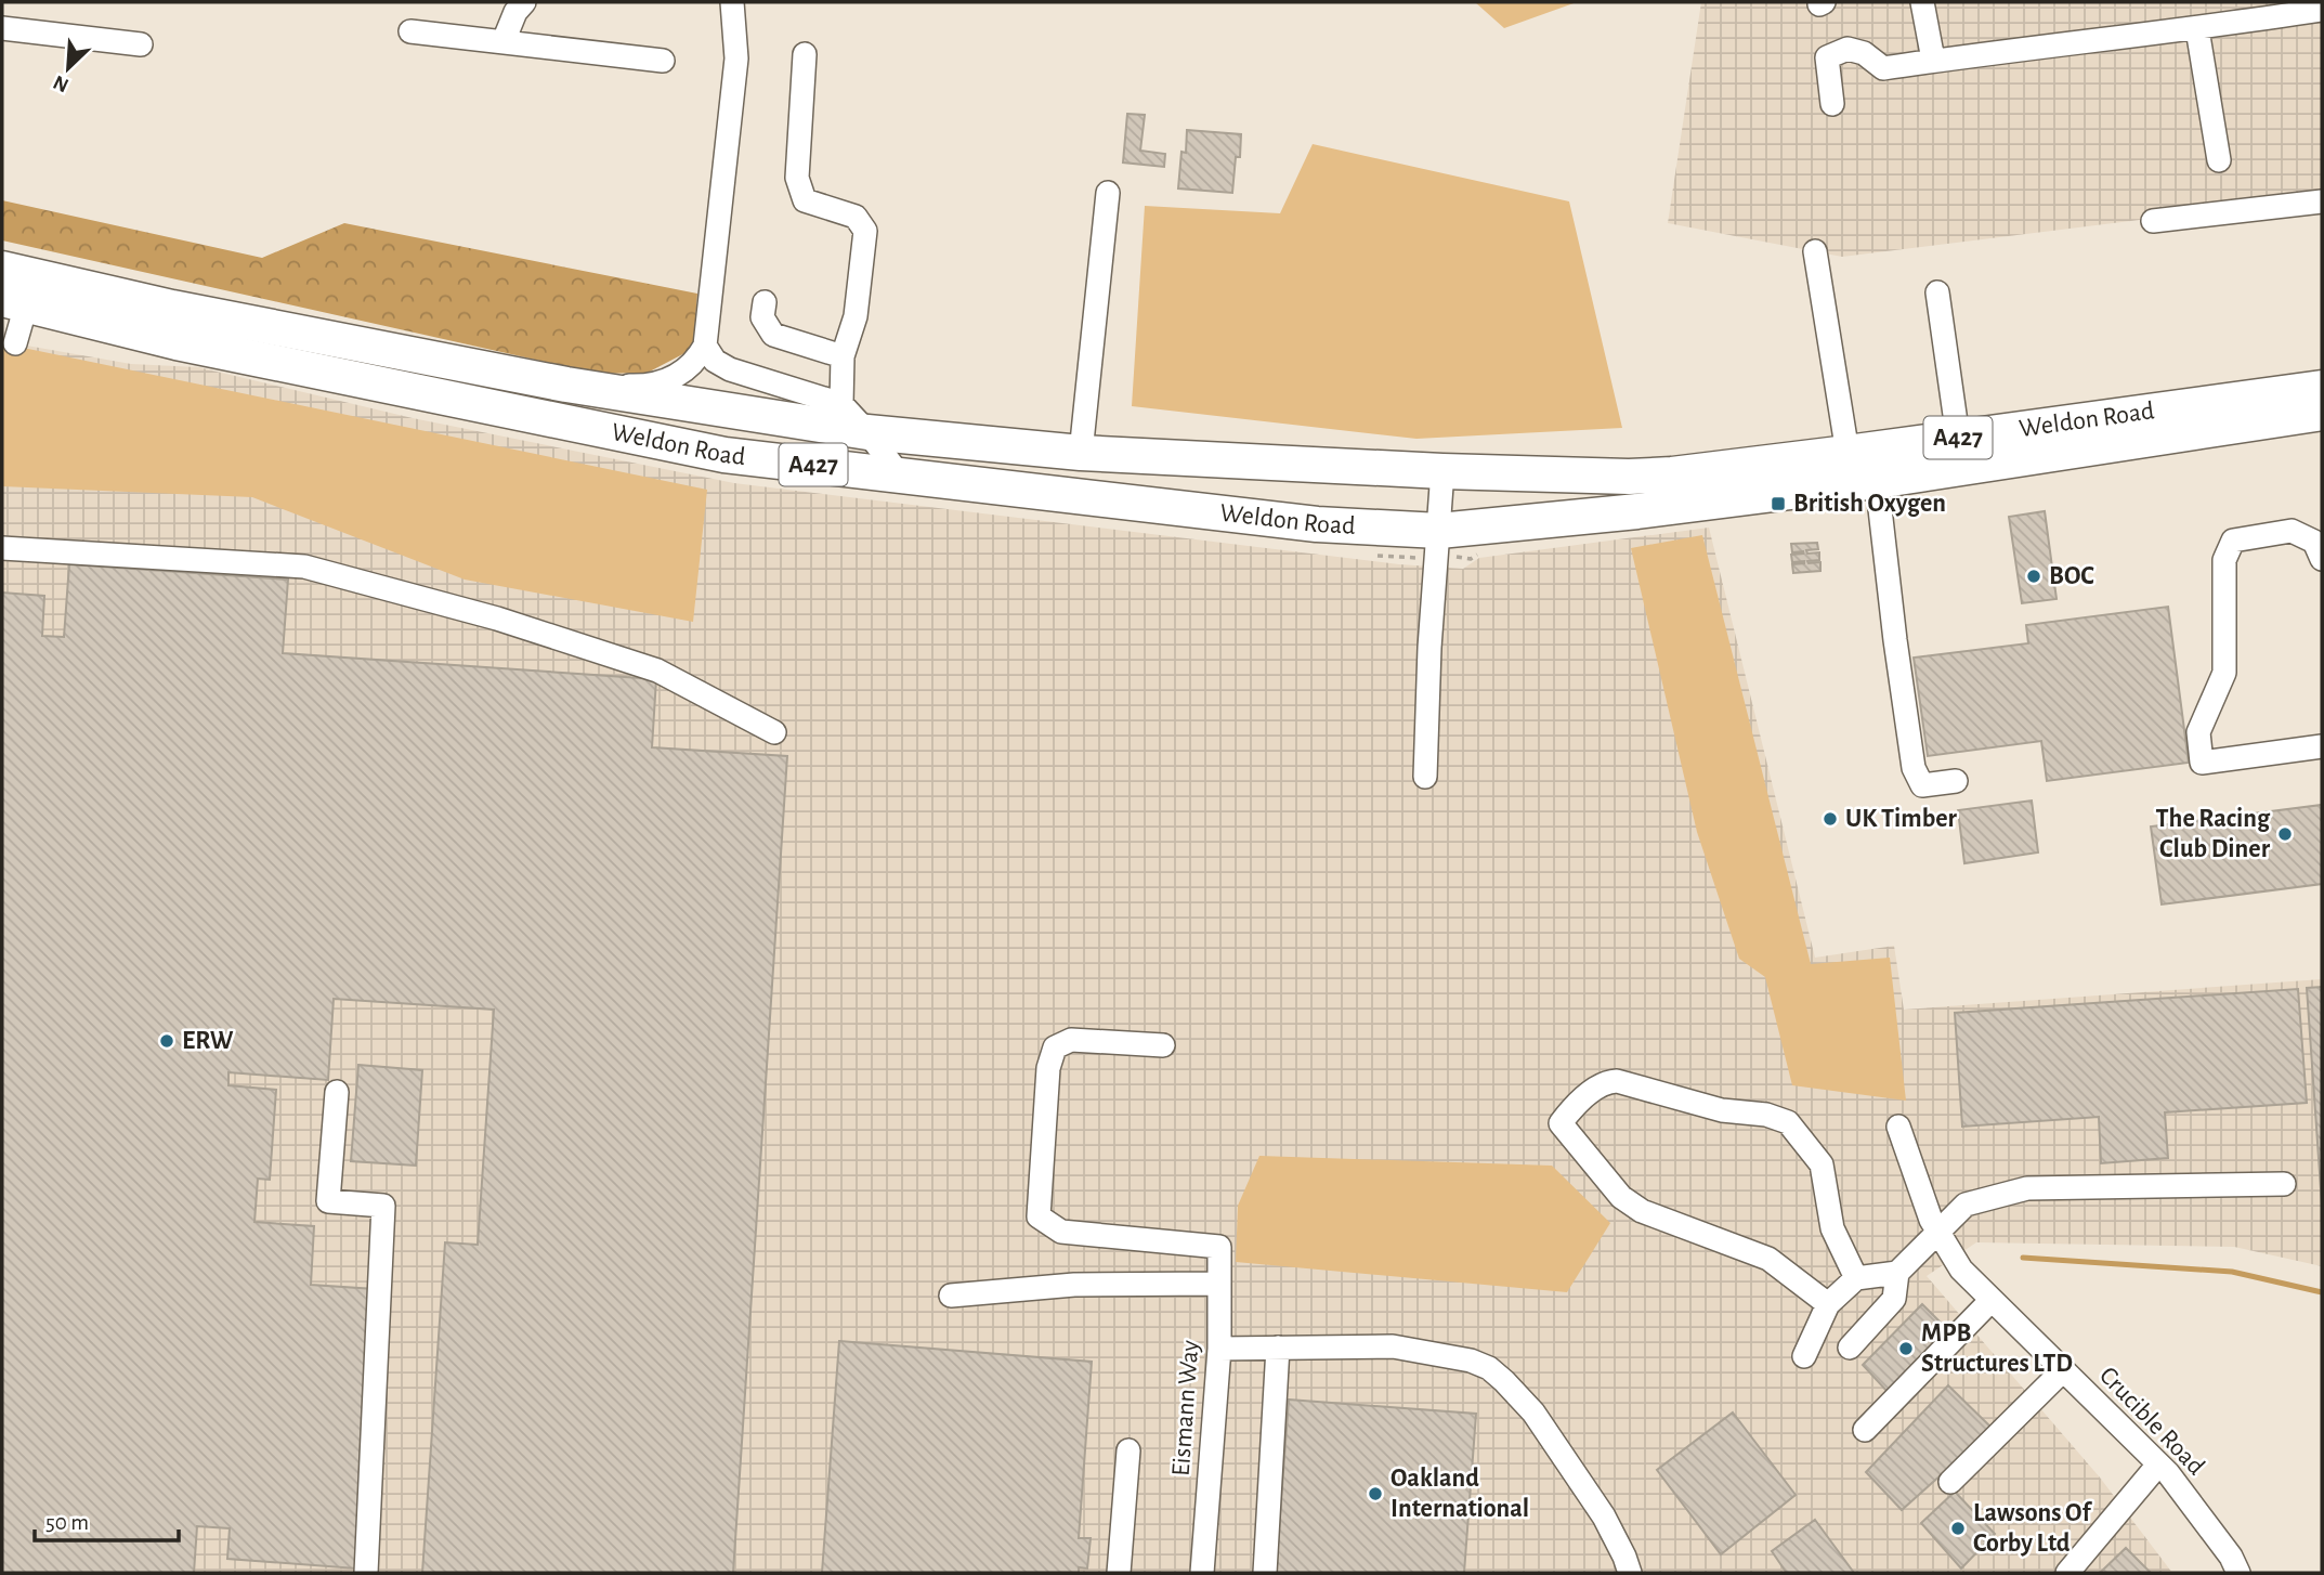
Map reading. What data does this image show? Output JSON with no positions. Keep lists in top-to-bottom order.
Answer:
{
  "streets": {
    "highway": ["Weldon Road", "A427"],
    "street": ["Eismann Way", "Crucible Road"]
  },
  "places": {
    "transit": ["British Oxygen"],
    "other": [
      "BOC",
      "UK Timber",
      "The Racing Club Diner",
      "ERW",
      "MPB Structures LTD",
      "Oakland International",
      "Lawsons Of Corby Ltd"
    ]
  },
  "scale_bar": "50 m",
  "north": "bottom left"
}
